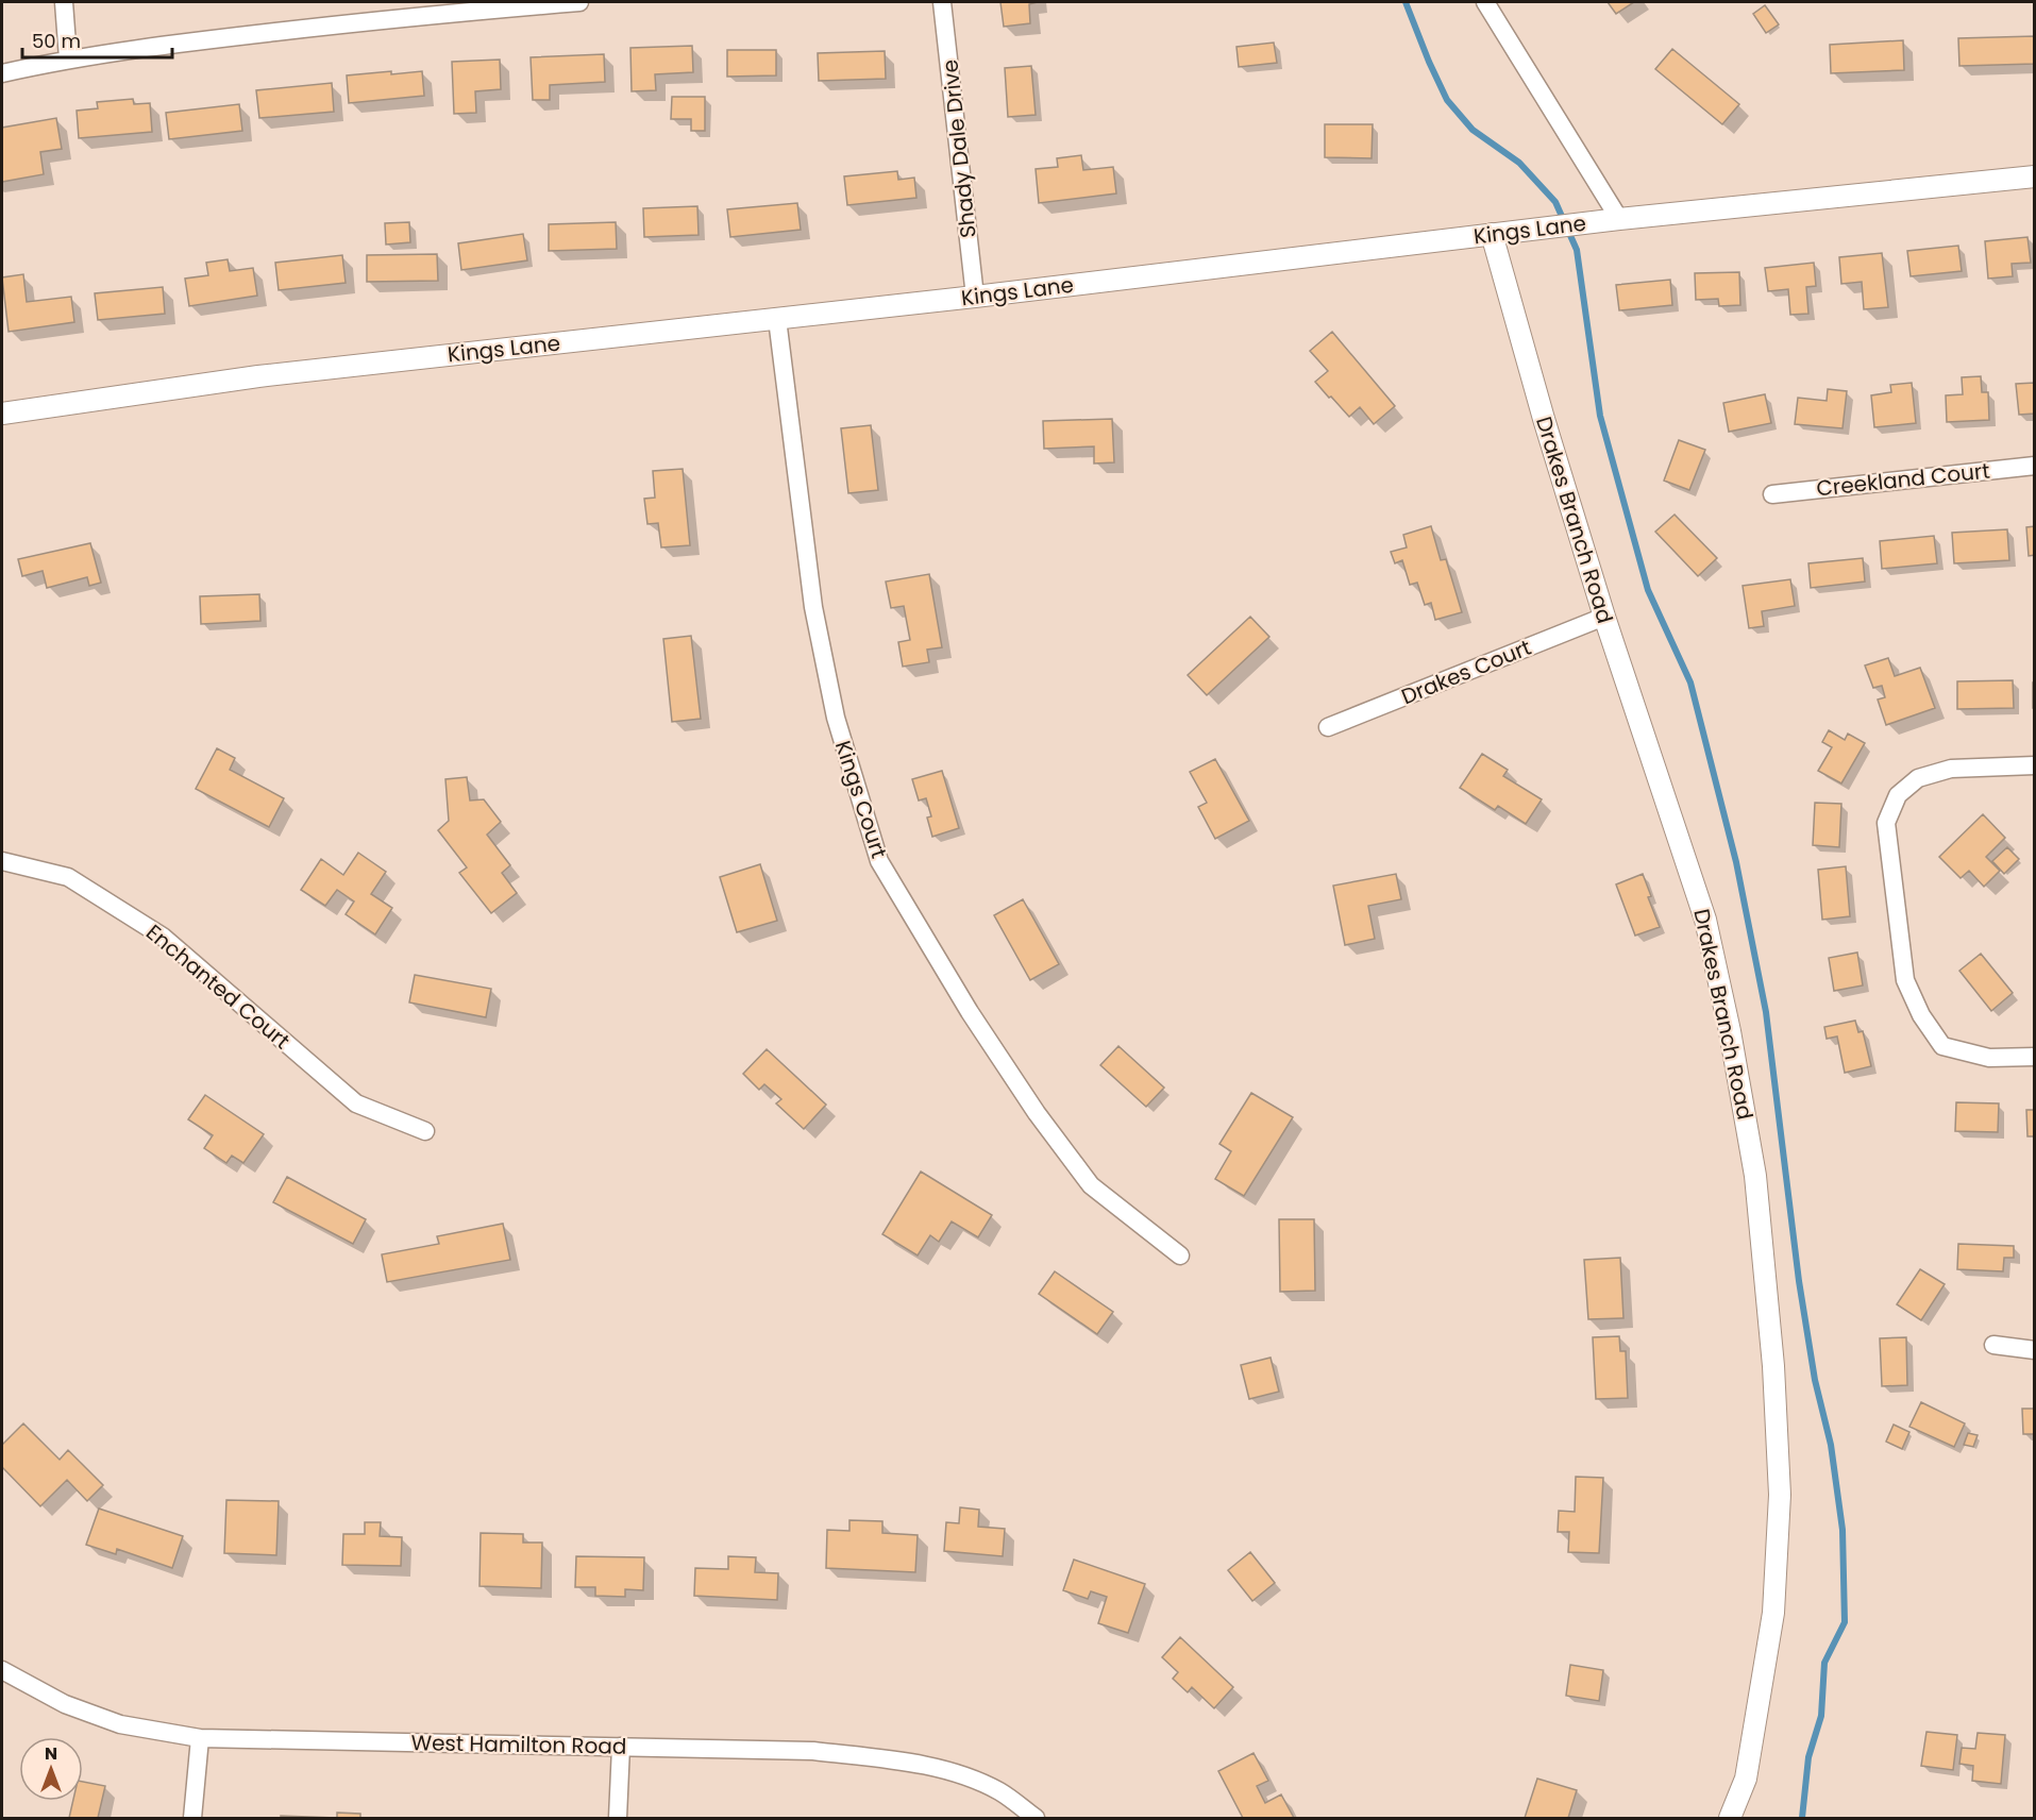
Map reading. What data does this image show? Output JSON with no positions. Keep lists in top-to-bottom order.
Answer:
{
  "streets": {
    "street": [
      "Shady Dale Drive",
      "Kings Lane",
      "Creekland Court",
      "Drakes Branch Road",
      "Drakes Court",
      "Kings Court",
      "Enchanted Court",
      "West Hamilton Road"
    ]
  },
  "crossings": [
    ["Shady Dale Drive", "Kings Lane"],
    ["Kings Lane", "Drakes Branch Road"],
    ["Kings Lane", "Kings Court"],
    ["Drakes Branch Road", "Drakes Court"]
  ],
  "scale_bar": "50 m",
  "north": "top"
}
